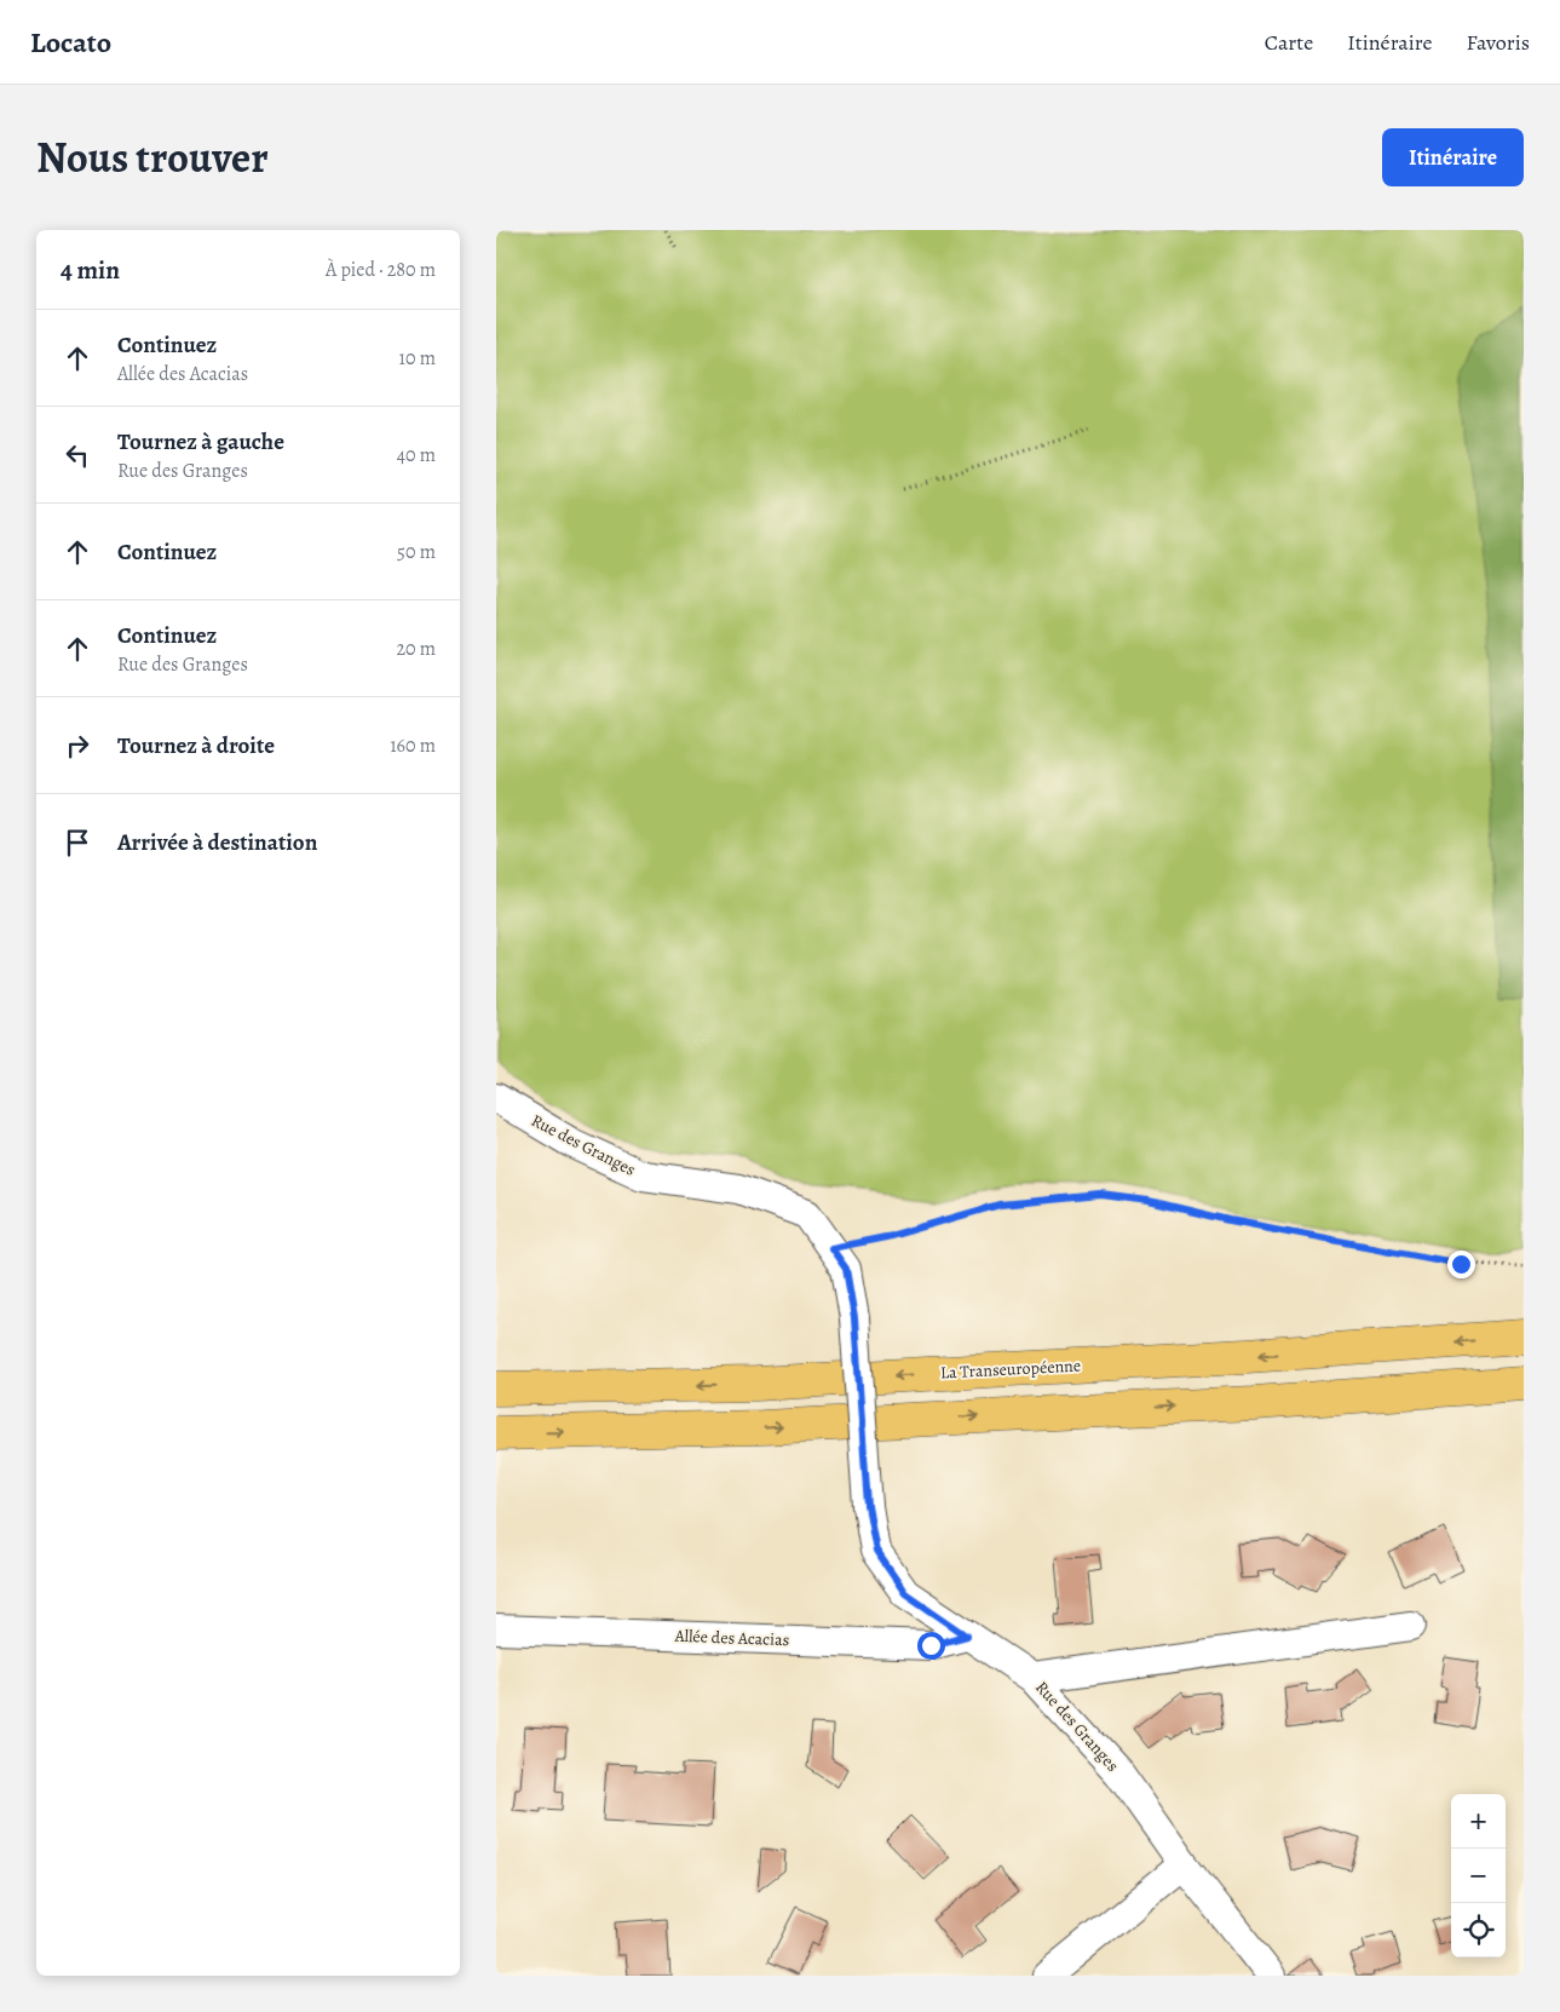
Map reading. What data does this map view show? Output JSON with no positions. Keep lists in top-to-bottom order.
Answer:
{
  "streets": {
    "highway": ["La Transeuropéenne"],
    "street": ["Rue des Granges", "Allée des Acacias"]
  },
  "crossings": [
    ["Rue des Granges", "Allée des Acacias"]
  ],
  "page": {
    "header": "Locato",
    "nav": ["Carte", "Itinéraire", "Favoris"],
    "title": "Nous trouver",
    "buttons": "Itinéraire",
    "heading": ["4 min", "À pied · 280 m"],
    "list": [
      ["Continuez", "Allée des Acacias", "10 m"],
      ["Tournez à gauche", "Rue des Granges", "40 m"],
      ["Continuez", "50 m"],
      ["Continuez", "Rue des Granges", "20 m"],
      ["Tournez à droite", "160 m"],
      "Arrivée à destination"
    ],
    "map_buttons": ["+", "−"]
  }
}
